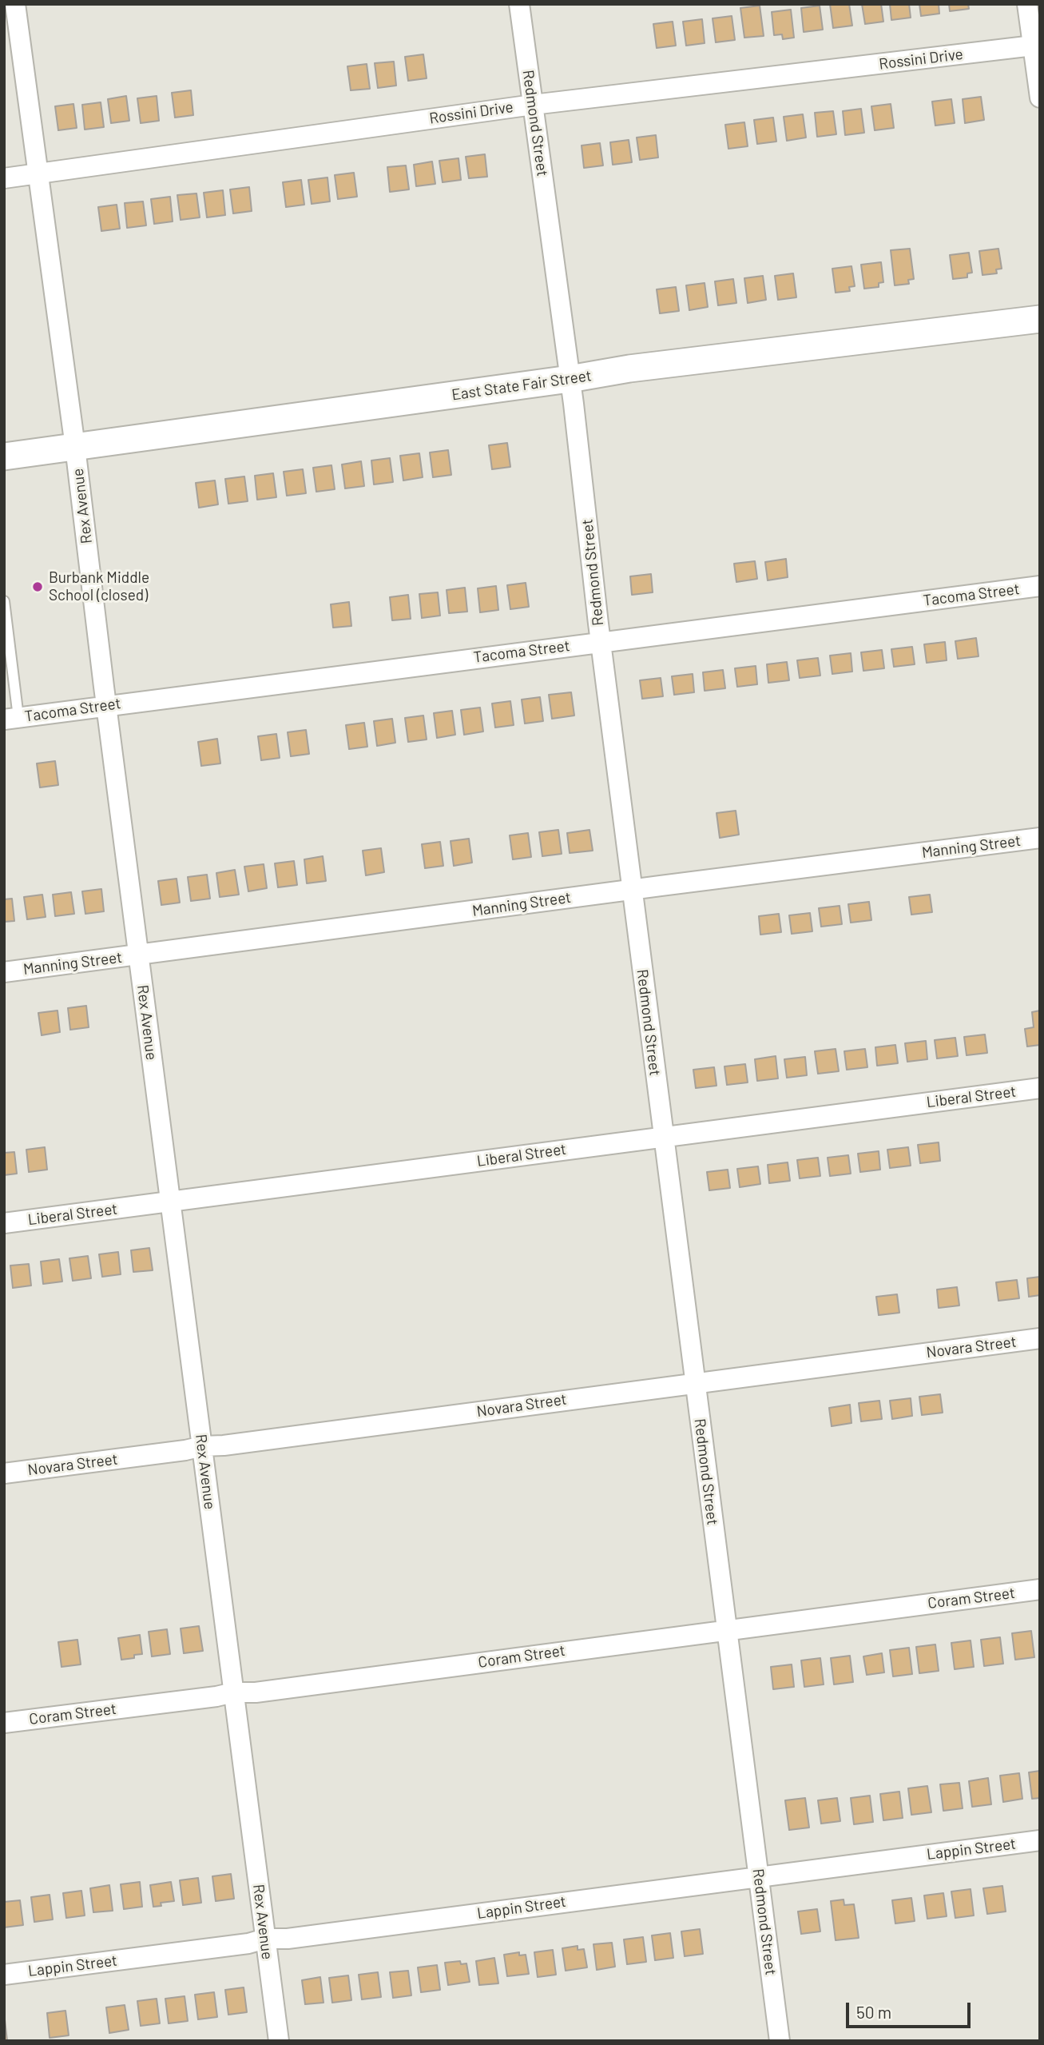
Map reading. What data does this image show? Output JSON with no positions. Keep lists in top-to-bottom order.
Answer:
{
  "streets": {
    "street": [
      "Rossini Drive",
      "Redmond Street",
      "East State Fair Street",
      "Rex Avenue",
      "Tacoma Street",
      "Manning Street",
      "Liberal Street",
      "Novara Street",
      "Coram Street",
      "Lappin Street"
    ]
  },
  "crossings": [
    ["Rossini Drive", "Redmond Street"],
    ["Rossini Drive", "Rex Avenue"],
    ["Redmond Street", "East State Fair Street"],
    ["Redmond Street", "Tacoma Street"],
    ["Redmond Street", "Manning Street"],
    ["Redmond Street", "Liberal Street"],
    ["Redmond Street", "Novara Street"],
    ["Redmond Street", "Coram Street"],
    ["Redmond Street", "Lappin Street"],
    ["East State Fair Street", "Rex Avenue"],
    ["Rex Avenue", "Tacoma Street"],
    ["Rex Avenue", "Manning Street"],
    ["Rex Avenue", "Liberal Street"],
    ["Rex Avenue", "Novara Street"],
    ["Rex Avenue", "Coram Street"],
    ["Rex Avenue", "Lappin Street"]
  ],
  "places": ["Burbank Middle School (closed)"],
  "scale_bar": "50 m"
}
